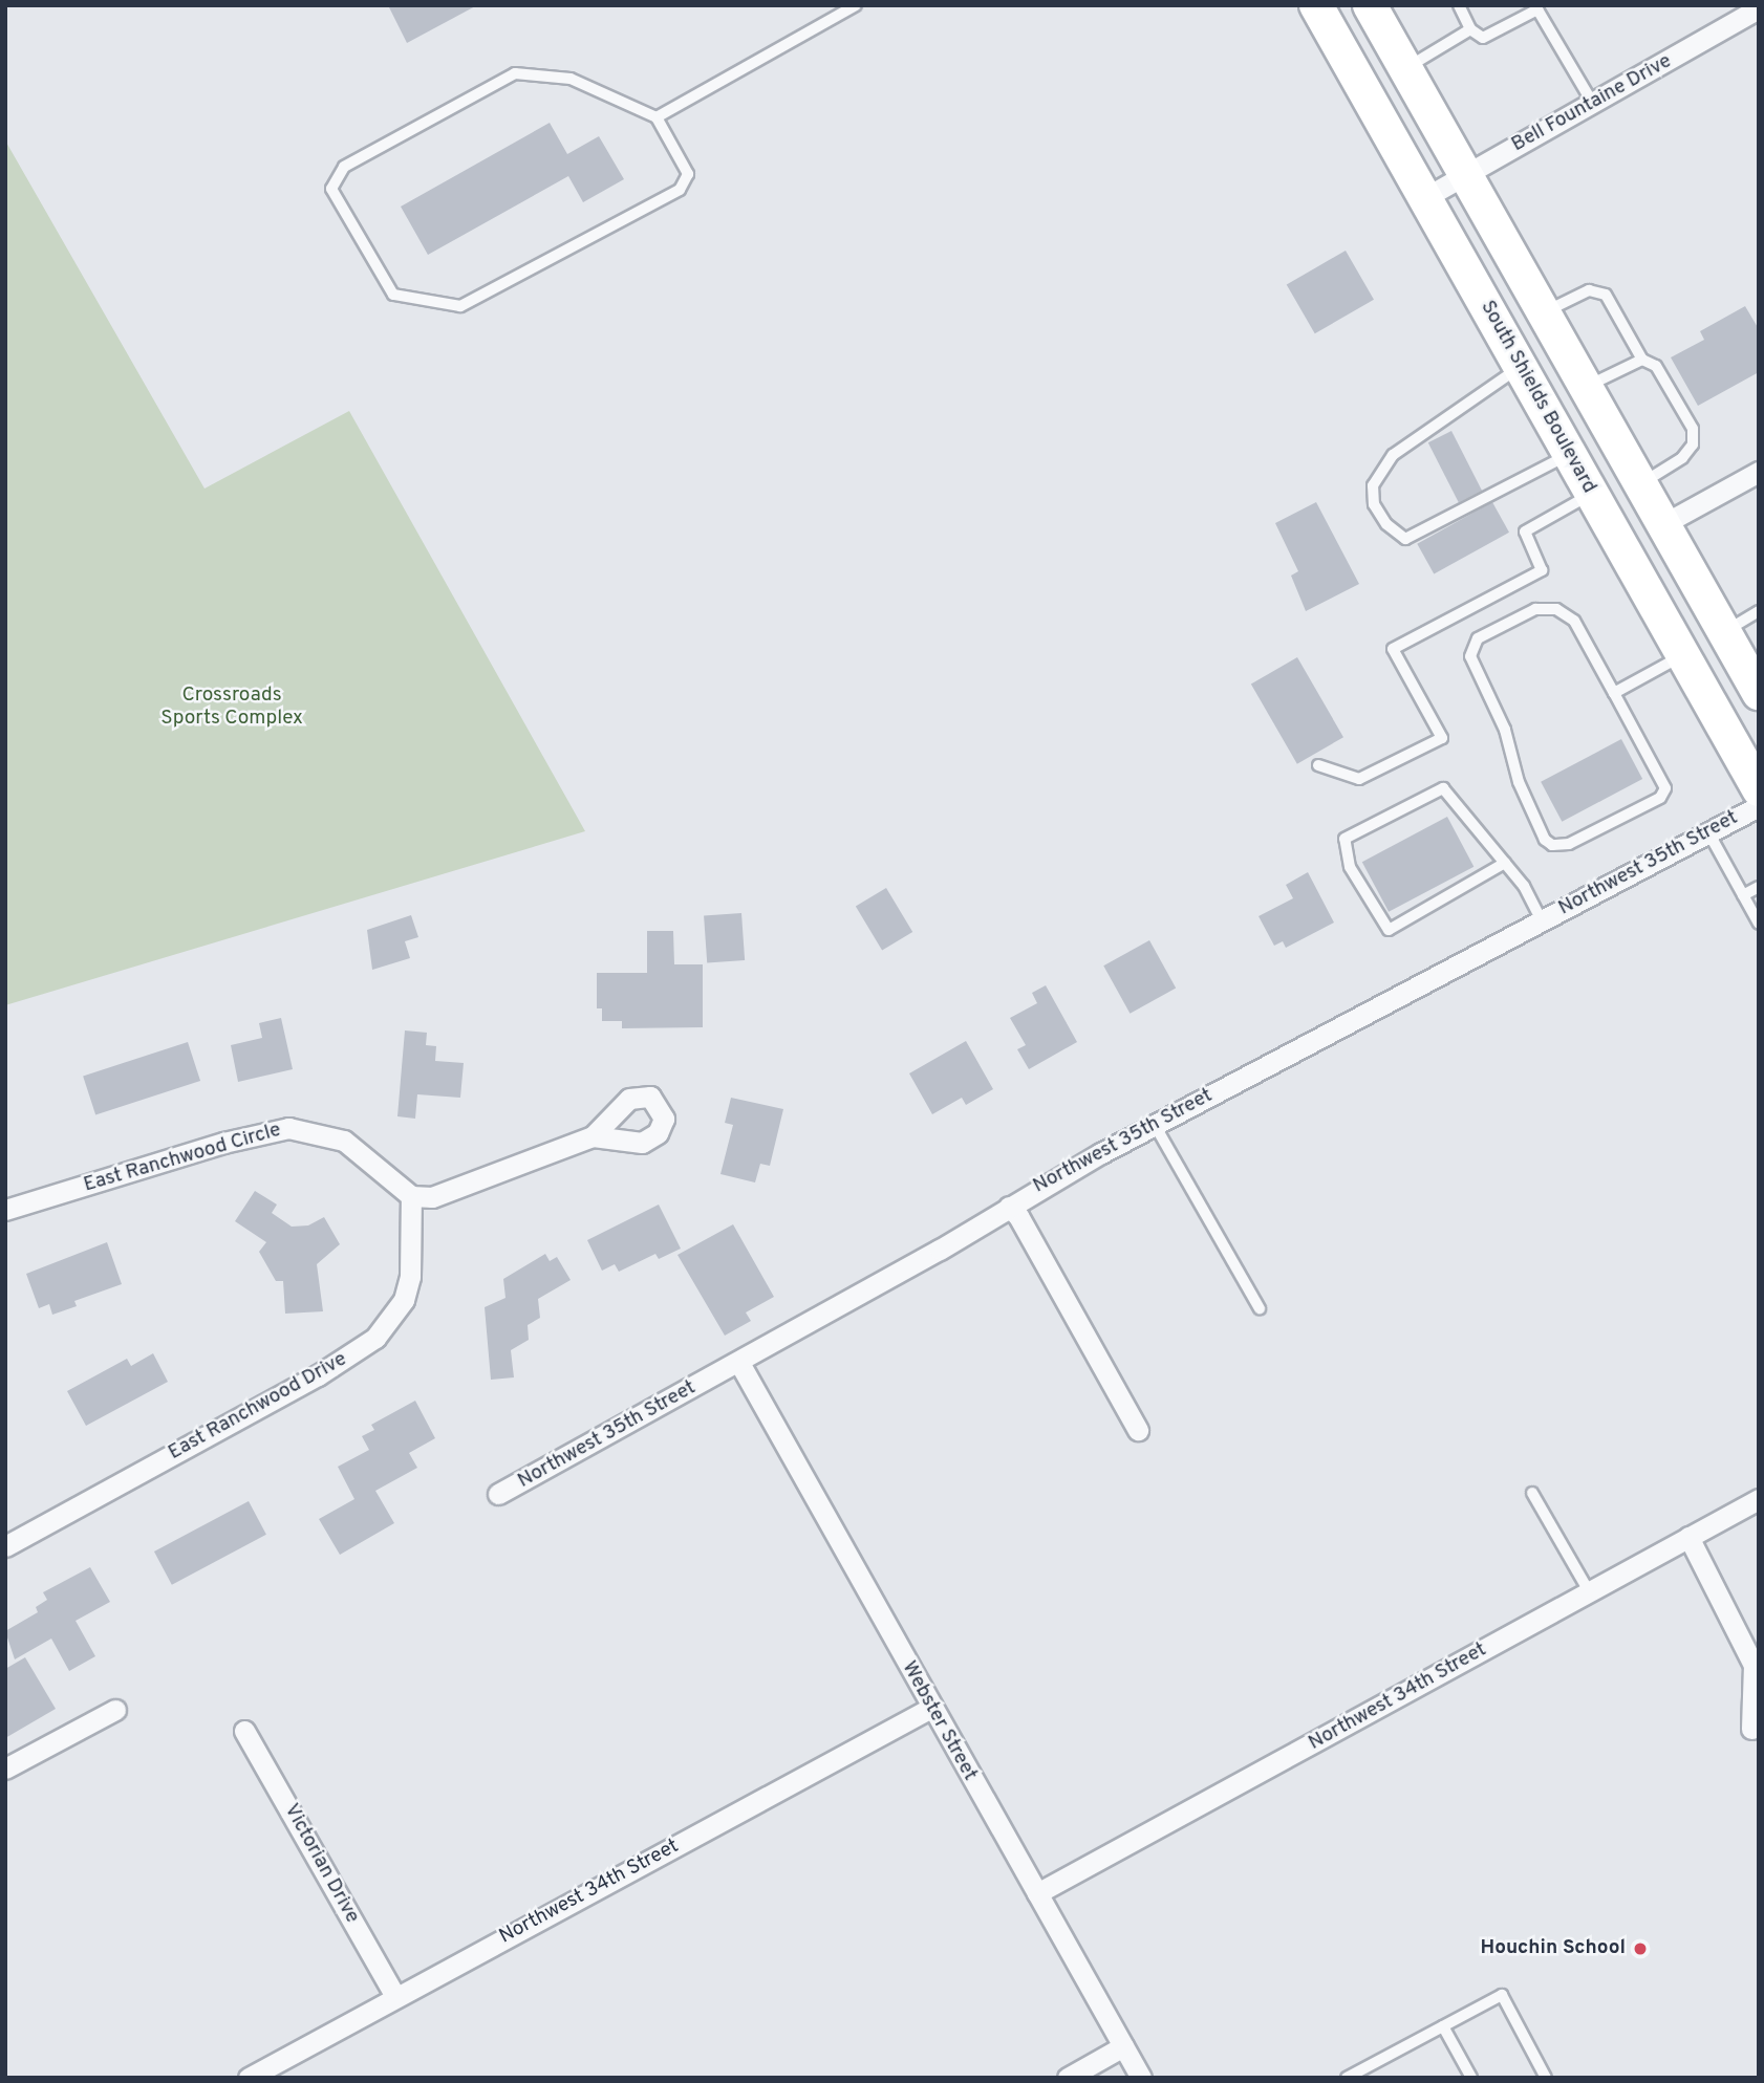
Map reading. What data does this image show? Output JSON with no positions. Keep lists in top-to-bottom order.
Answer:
{
  "streets": {
    "main road": ["South Shields Boulevard"],
    "street": [
      "Bell Fountaine Drive",
      "Northwest 35th Street",
      "East Ranchwood Circle",
      "East Ranchwood Drive",
      "Northwest 34th Street",
      "Webster Street",
      "Victorian Drive"
    ]
  },
  "crossings": [
    ["Bell Fountaine Drive", "South Shields Boulevard"],
    ["Northwest 35th Street", "Webster Street"],
    ["East Ranchwood Circle", "East Ranchwood Drive"],
    ["Northwest 34th Street", "Webster Street"],
    ["Northwest 34th Street", "Victorian Drive"]
  ],
  "parks": ["Crossroads Sports Complex"],
  "places": ["Houchin School"]
}
